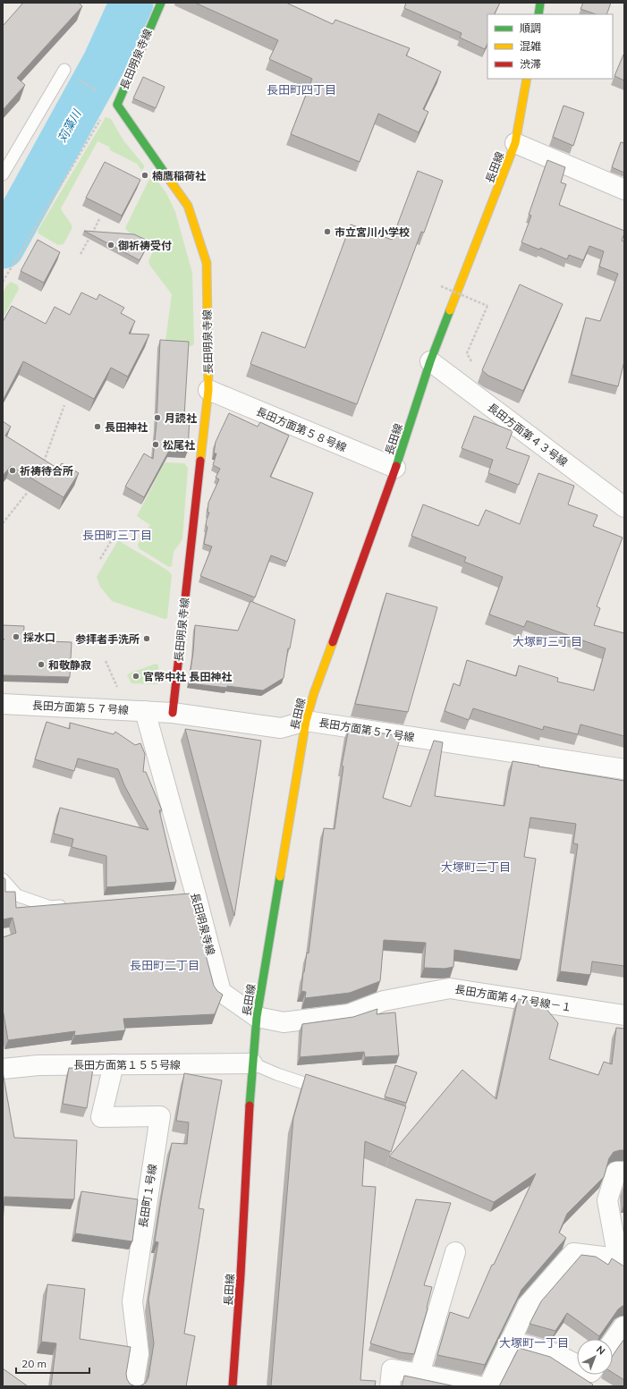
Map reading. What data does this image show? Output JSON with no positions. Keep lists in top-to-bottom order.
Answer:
{
  "streets": {
    "street": [
      "長田明泉寺線",
      "長田線",
      "長田方面第５８号線",
      "長田方面第４３号線",
      "長田方面第５７号線",
      "長田方面第４７号線－１",
      "長田方面第１５５号線",
      "長田町１号線"
    ]
  },
  "crossings": [
    ["長田明泉寺線", "長田線"],
    ["長田明泉寺線", "長田方面第５８号線"],
    ["長田明泉寺線", "長田方面第５７号線"],
    ["長田明泉寺線", "長田方面第４７号線－１"],
    ["長田線", "長田方面第５８号線"],
    ["長田線", "長田方面第４３号線"],
    ["長田線", "長田方面第５７号線"],
    ["長田線", "長田方面第４７号線－１"],
    ["長田線", "長田方面第１５５号線"],
    ["長田方面第１５５号線", "長田町１号線"]
  ],
  "districts": [
    "長田町四丁目",
    "長田町三丁目",
    "大塚町三丁目",
    "大塚町二丁目",
    "長田町二丁目",
    "大塚町一丁目"
  ],
  "water": ["苅藻川"],
  "places": [
    "楠鷹稲荷社",
    "市立宮川小学校",
    "御祈祷受付",
    "月読社",
    "長田神社",
    "松尾社",
    "祈祷待合所",
    "採水口",
    "参拝者手洗所",
    "和敬静寂",
    "官幣中社 長田神社"
  ],
  "legend": ["順調", "混雑", "渋滞"],
  "scale_bar": "20 m",
  "north": "top right"
}
